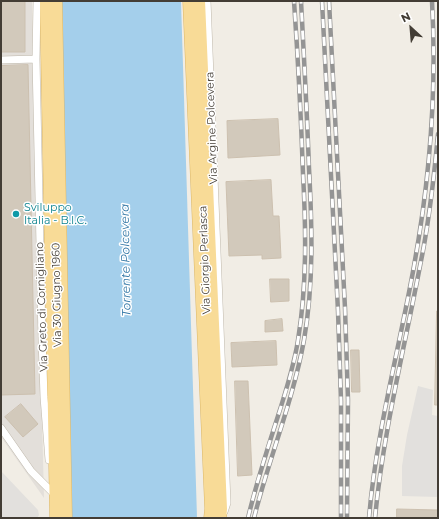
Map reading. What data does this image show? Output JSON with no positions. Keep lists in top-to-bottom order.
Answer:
{
  "streets": {
    "main road": ["Via Giorgio Perlasca", "Via 30 Giugno 1960"],
    "lane": ["Via Argine Polcevera", "Via Greto di Cornigliano"]
  },
  "water": ["Torrente Polcevera"],
  "places": ["Sviluppo Italia - B.I.C."],
  "north": "top left"
}
